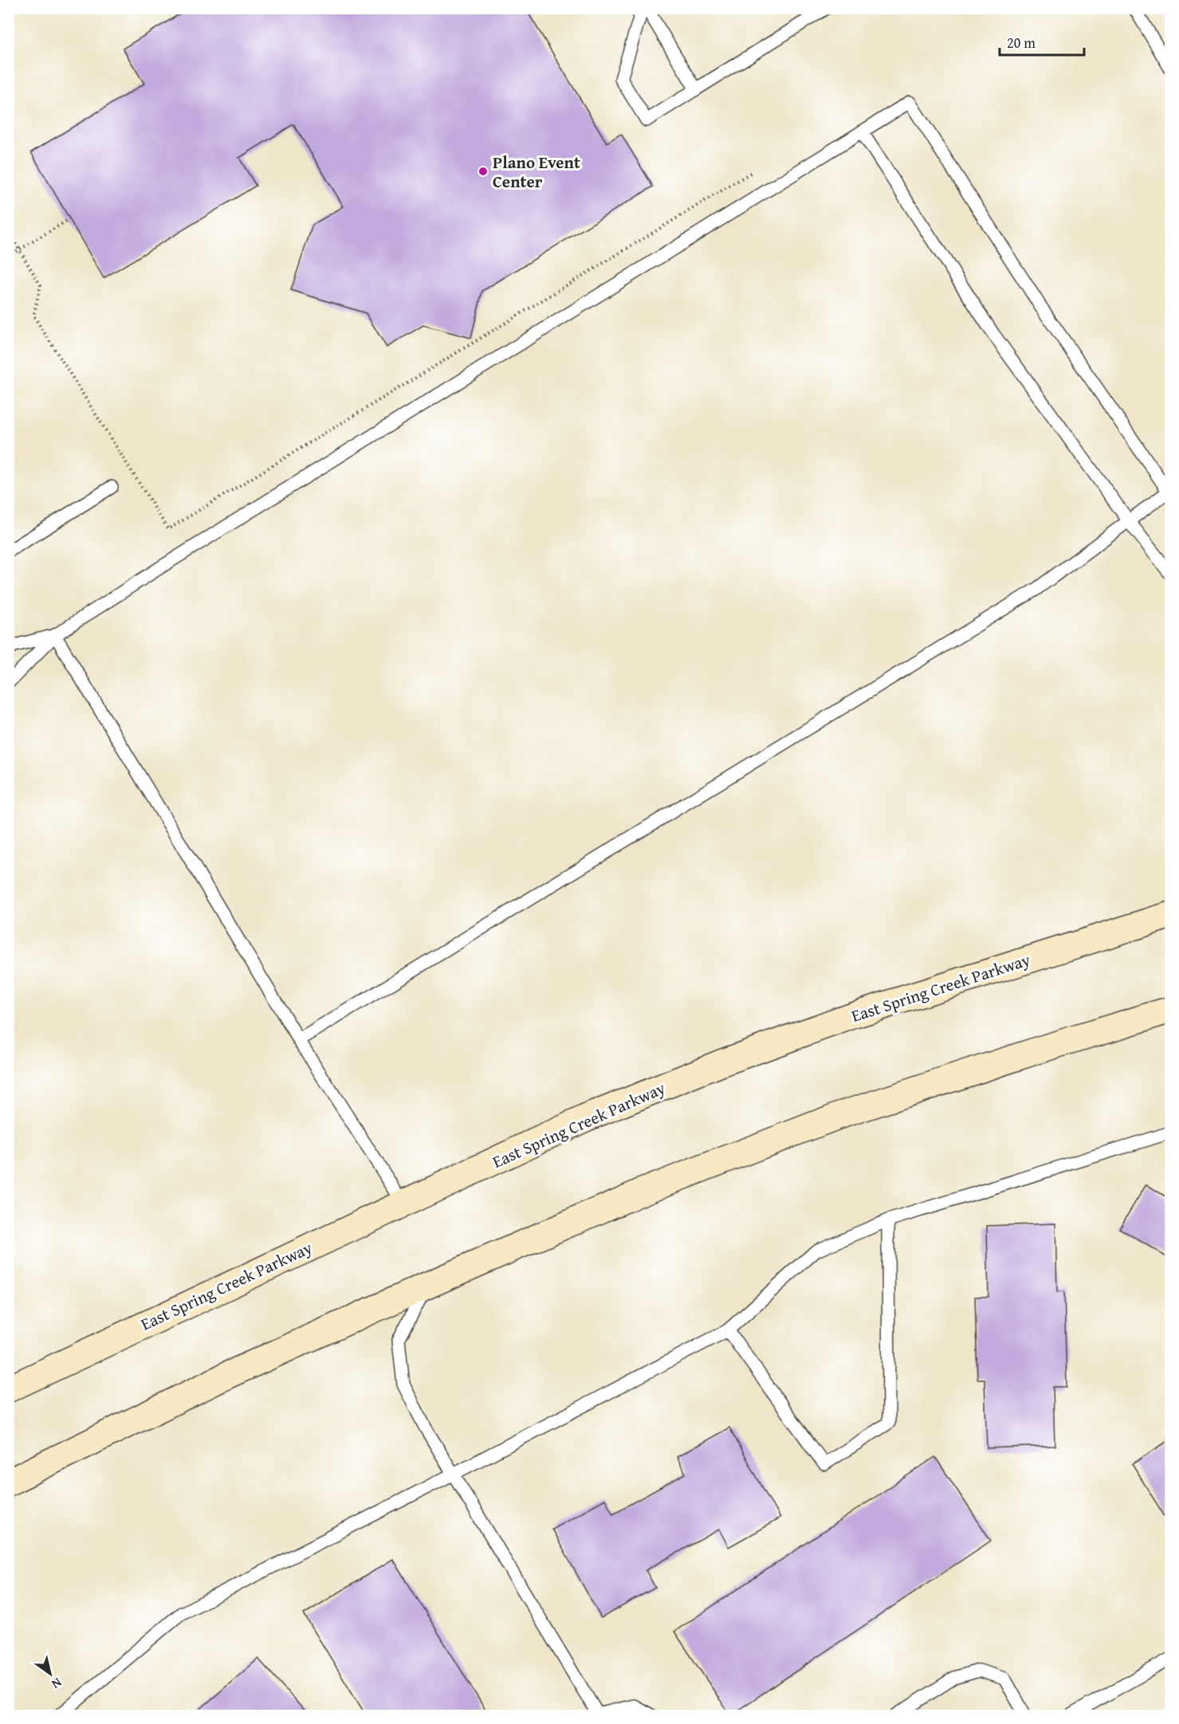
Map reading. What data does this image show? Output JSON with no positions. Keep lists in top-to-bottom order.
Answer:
{
  "streets": {
    "main road": ["East Spring Creek Parkway"]
  },
  "places": ["Plano Event Center"],
  "scale_bar": "20 m",
  "north": "bottom right"
}
